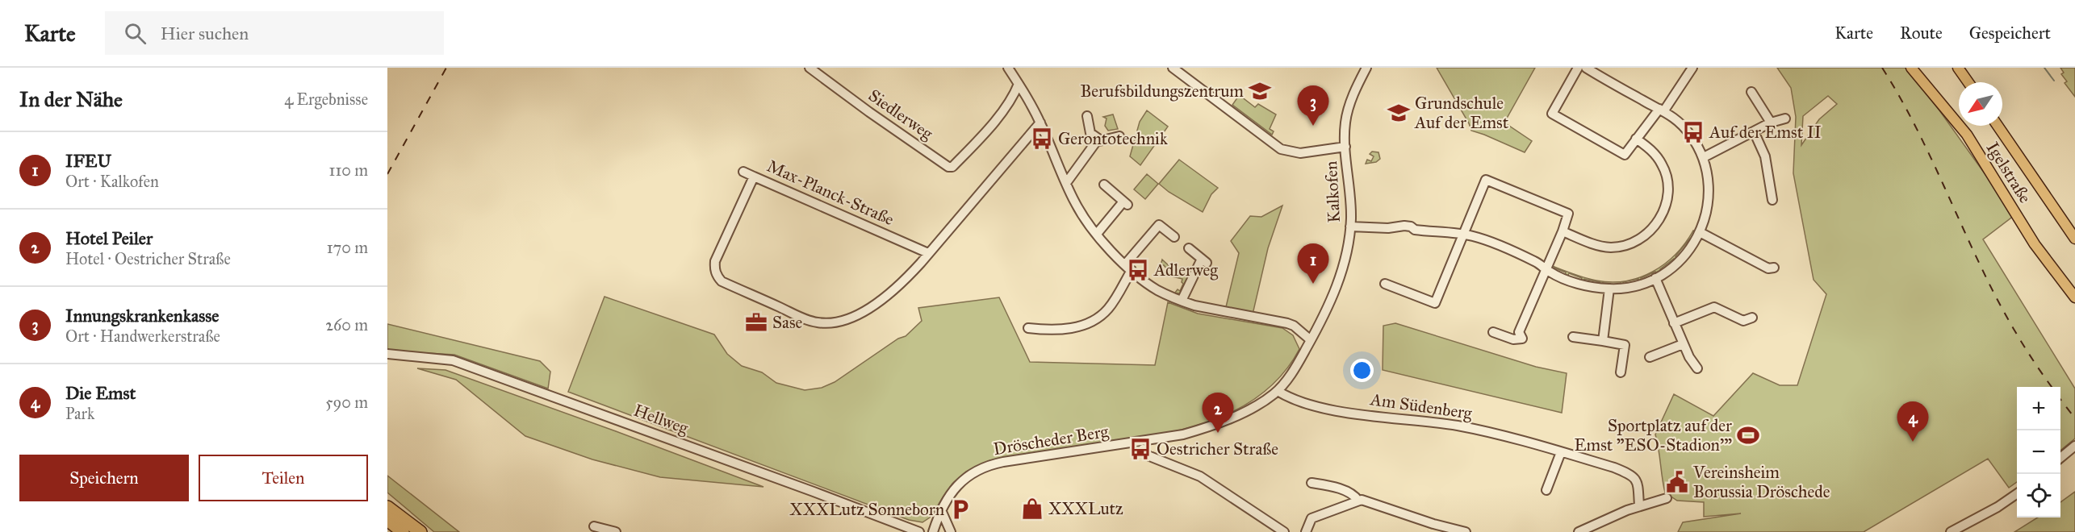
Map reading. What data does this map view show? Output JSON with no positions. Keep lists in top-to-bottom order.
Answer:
{
  "streets": {
    "main road": ["Igelstraße"],
    "street": [
      "Siedlerweg",
      "Kalkofen",
      "Max-Planck-Straße",
      "Am Südenberg",
      "Hellweg",
      "Dröscheder Berg"
    ]
  },
  "crossings": [
    ["Am Südenberg", "Dröscheder Berg"]
  ],
  "places": {
    "school or university": ["Berufsbildungszentrum", "Grundschule Auf der Emst"],
    "bus stop": [
      "Auf der Emst II",
      "Gerontotechnik",
      "Adlerweg",
      "Oestricher Straße"
    ],
    "office": ["Sase"],
    "sports": ["Sportplatz auf der Emst \"ESO-Stadion'\""],
    "public building": ["Vereinsheim Borussia Dröschede"],
    "shop": ["XXXLutz"],
    "parking": ["XXXLutz Sonneborn"]
  },
  "north": "bottom left",
  "page": {
    "header": "Karte",
    "search": "Hier suchen",
    "nav": ["Karte", "Route", "Gespeichert"],
    "heading": ["In der Nähe", "4 Ergebnisse"],
    "pins": [
      "3",
      "1",
      "2",
      "4"
    ],
    "list": [
      {
        "mark": "1",
        "name": "IFEU",
        "note": "Ort · Kalkofen",
        "value": "110 m"
      },
      {
        "mark": "2",
        "name": "Hotel Peiler",
        "note": "Hotel · Oestricher Straße",
        "value": "170 m"
      },
      {
        "mark": "3",
        "name": "Innungskrankenkasse",
        "note": "Ort · Handwerkerstraße",
        "value": "260 m"
      },
      {
        "mark": "4",
        "name": "Die Emst",
        "note": "Park",
        "value": "590 m"
      }
    ],
    "map_buttons": ["+", "−"],
    "buttons": ["Speichern", "Teilen"]
  }
}
